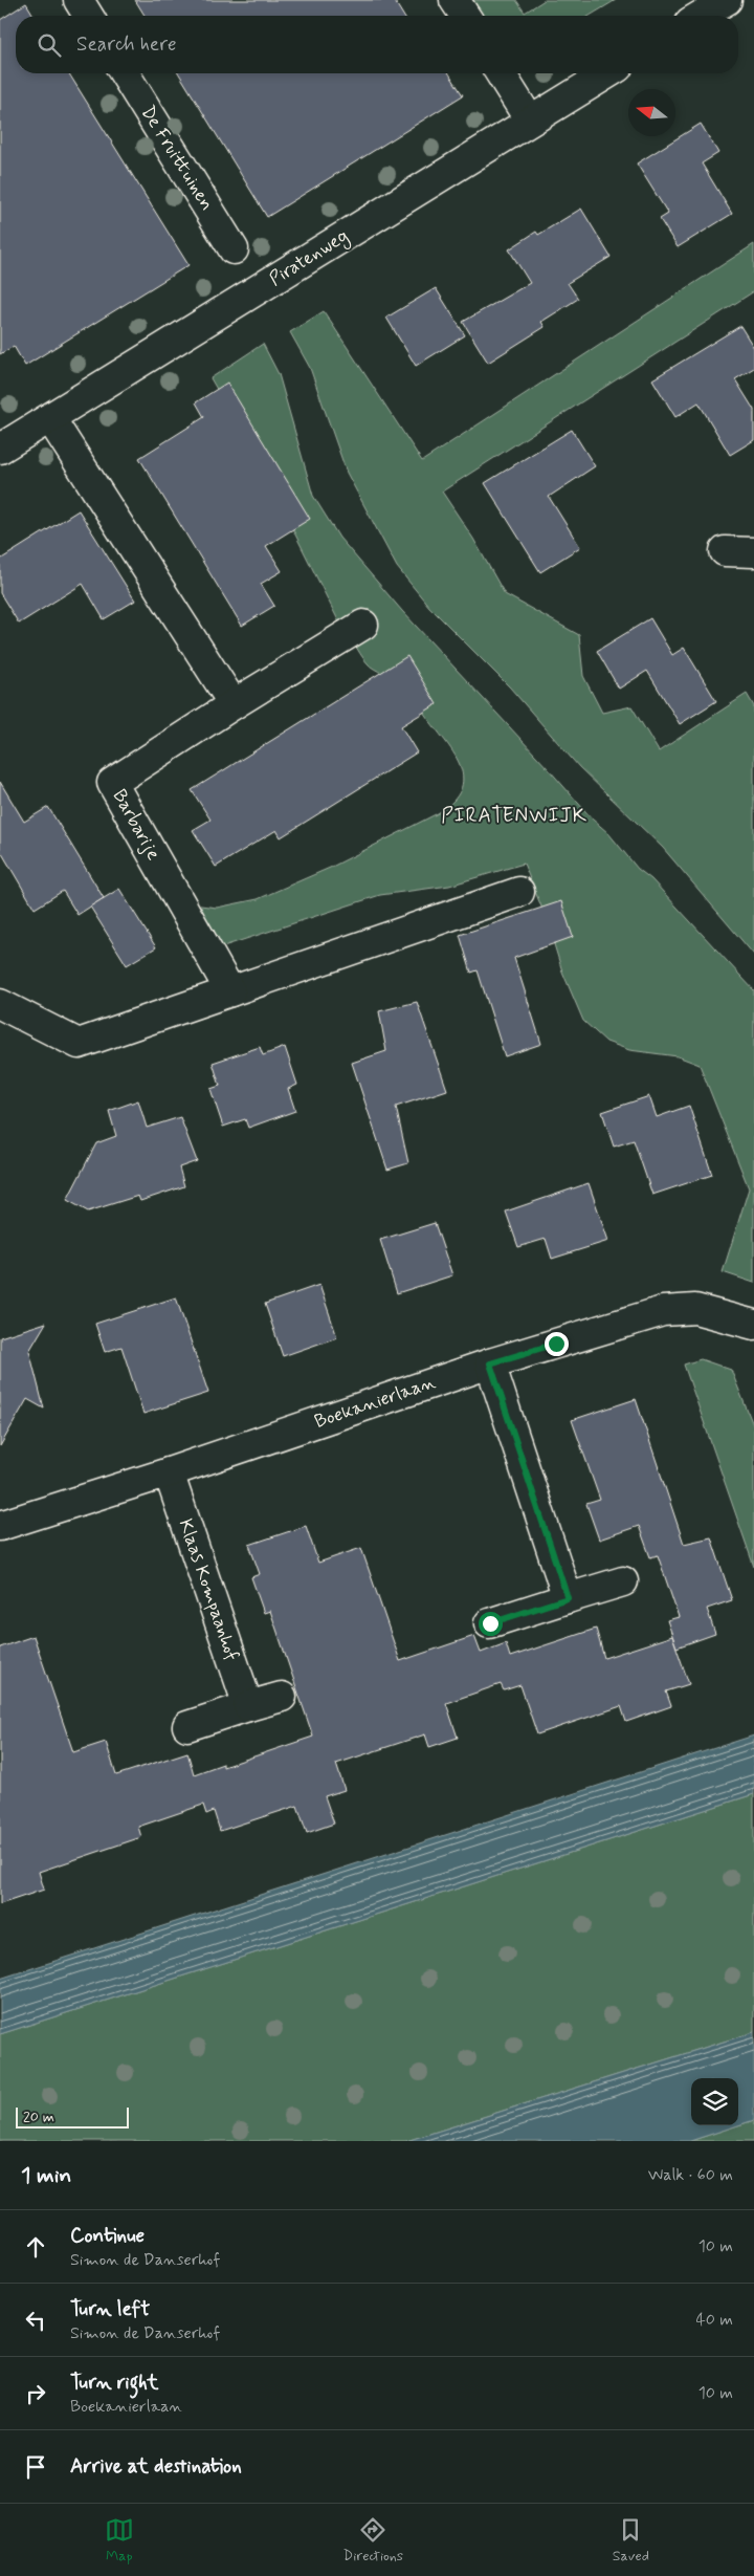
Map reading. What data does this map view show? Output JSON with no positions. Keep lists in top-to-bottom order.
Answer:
{
  "streets": {
    "street": [
      "De Fruittuinen",
      "Piratenweg",
      "Barbarije",
      "Boekanierlaan",
      "Klaas Kompaanhof"
    ]
  },
  "crossings": [
    ["Boekanierlaan", "Klaas Kompaanhof"]
  ],
  "districts": ["PIRATENWIJK"],
  "scale_bar": "20 m",
  "north": "left",
  "page": {
    "search": "Search here",
    "scale": "20 m",
    "heading": ["1 min", "Walk · 60 m"],
    "list": [
      ["Continue", "Simon de Danserhof", "10 m"],
      ["Turn left", "Simon de Danserhof", "40 m"],
      ["Turn right", "Boekanierlaan", "10 m"],
      "Arrive at destination"
    ],
    "nav": ["Map", "Directions", "Saved"]
  }
}
